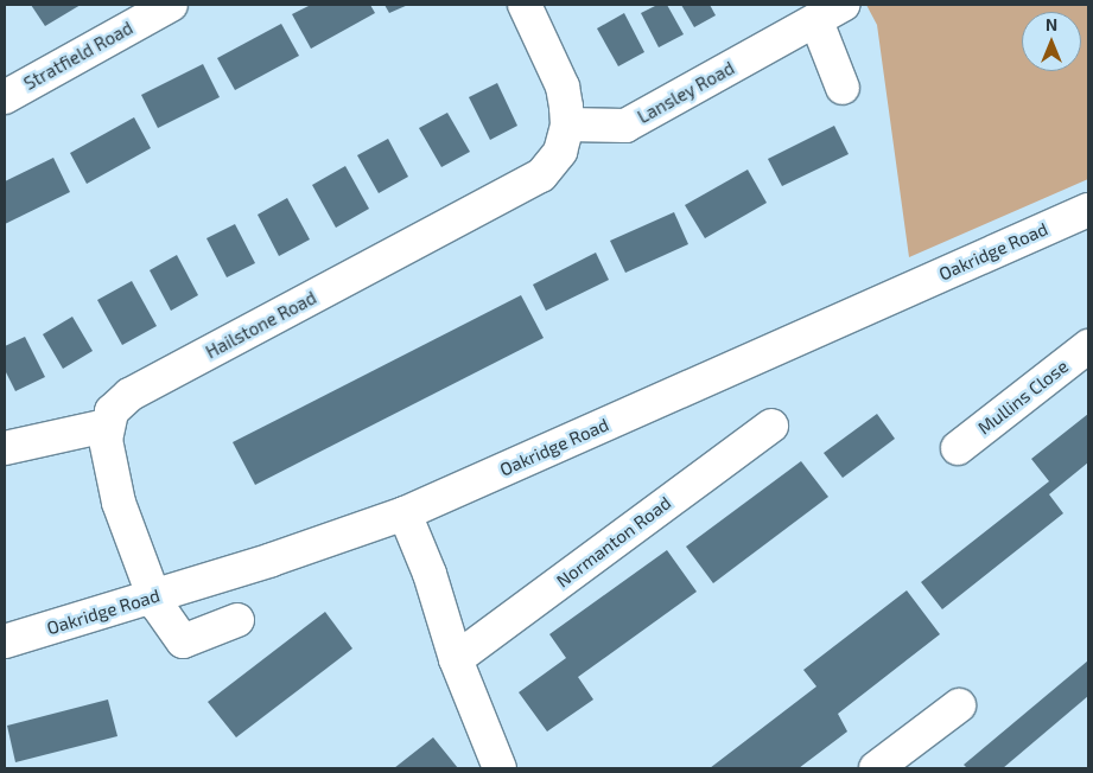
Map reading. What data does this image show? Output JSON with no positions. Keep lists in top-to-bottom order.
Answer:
{
  "streets": {
    "street": [
      "Stratfield Road",
      "Lansley Road",
      "Oakridge Road",
      "Hailstone Road",
      "Mullins Close",
      "Normanton Road"
    ]
  },
  "crossings": [
    ["Lansley Road", "Hailstone Road"]
  ],
  "north": "top"
}
